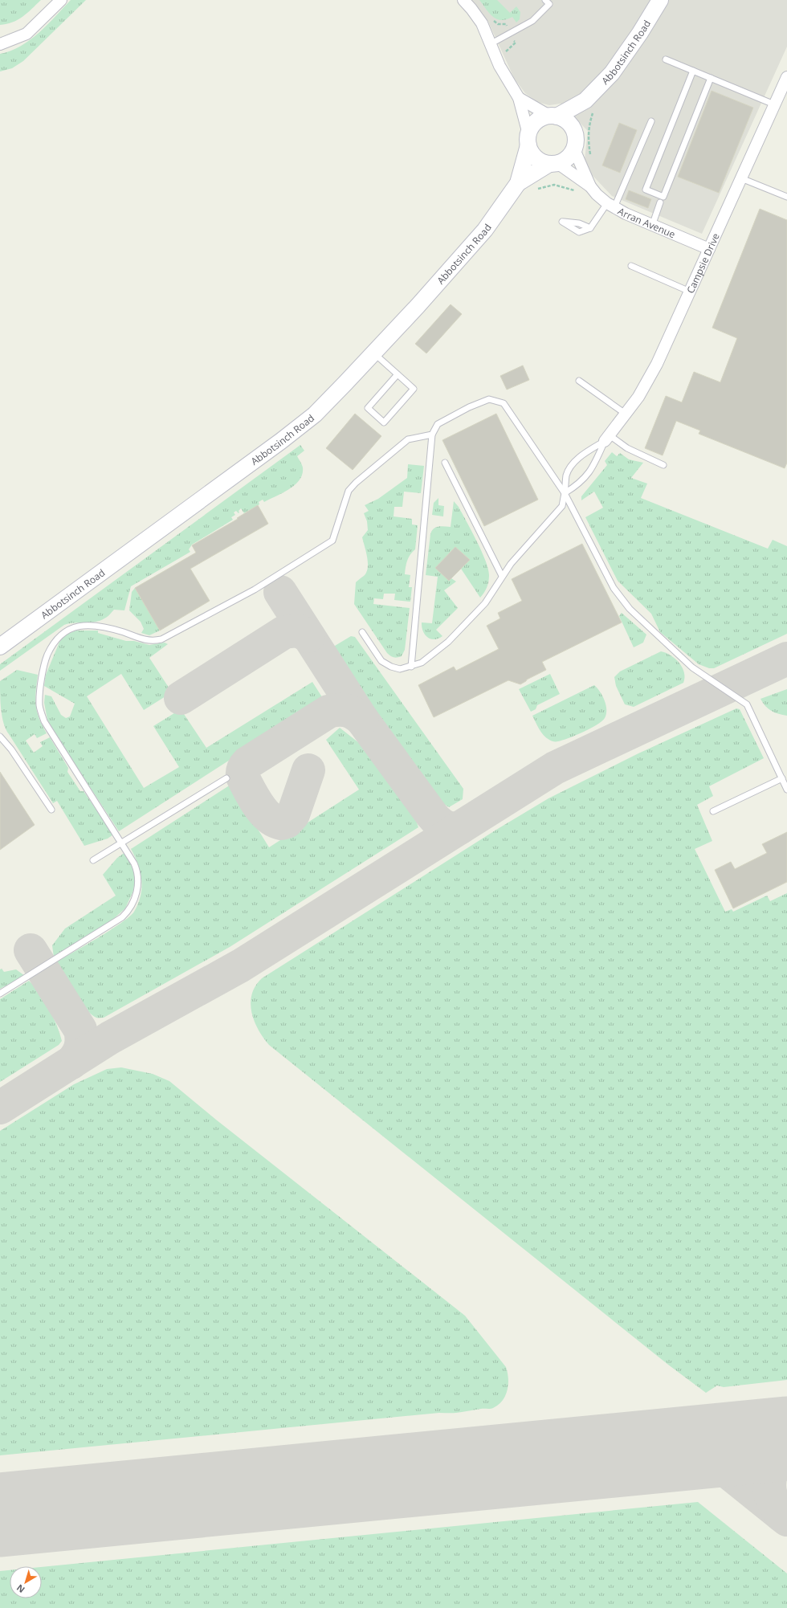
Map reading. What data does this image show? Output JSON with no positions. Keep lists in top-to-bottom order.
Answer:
{
  "streets": {
    "street": ["Abbotsinch Road", "Arran Avenue", "Campsie Drive"]
  },
  "crossings": [
    ["Abbotsinch Road", "Arran Avenue"],
    ["Arran Avenue", "Campsie Drive"]
  ],
  "north": "bottom left"
}
